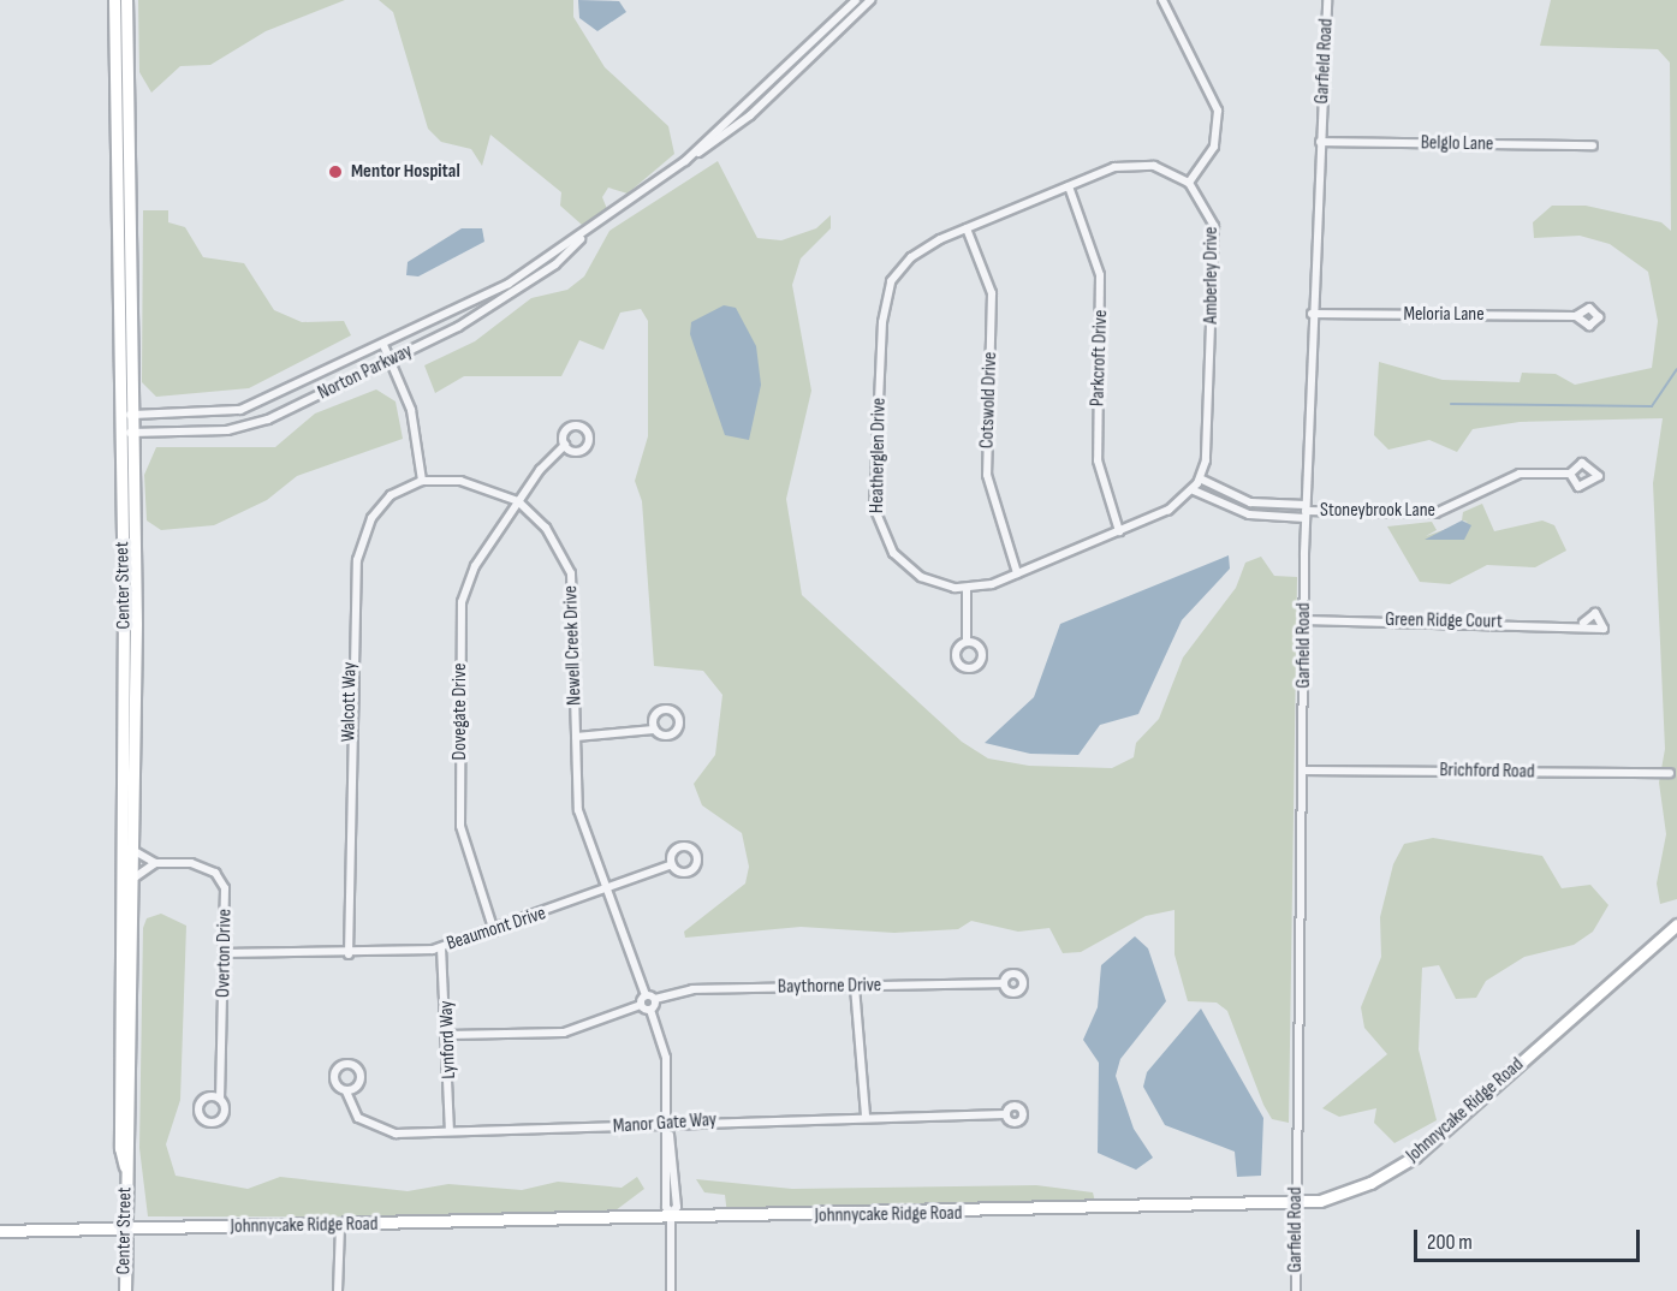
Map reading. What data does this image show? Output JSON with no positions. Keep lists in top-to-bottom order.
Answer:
{
  "streets": {
    "main road": ["Center Street", "Johnnycake Ridge Road"],
    "street": [
      "Garfield Road",
      "Belglo Lane",
      "Amberley Drive",
      "Meloria Lane",
      "Parkcroft Drive",
      "Norton Parkway",
      "Cotswold Drive",
      "Heatherglen Drive",
      "Stoneybrook Lane",
      "Green Ridge Court",
      "Newell Creek Drive",
      "Walcott Way",
      "Dovegate Drive",
      "Brichford Road",
      "Beaumont Drive",
      "Overton Drive",
      "Baythorne Drive",
      "Lynford Way",
      "Manor Gate Way"
    ]
  },
  "crossings": [
    ["Garfield Road", "Belglo Lane"],
    ["Garfield Road", "Meloria Lane"],
    ["Garfield Road", "Stoneybrook Lane"],
    ["Garfield Road", "Green Ridge Court"],
    ["Garfield Road", "Brichford Road"],
    ["Garfield Road", "Johnnycake Ridge Road"],
    ["Amberley Drive", "Heatherglen Drive"],
    ["Parkcroft Drive", "Heatherglen Drive"],
    ["Norton Parkway", "Center Street"],
    ["Cotswold Drive", "Heatherglen Drive"],
    ["Center Street", "Overton Drive"],
    ["Center Street", "Johnnycake Ridge Road"],
    ["Newell Creek Drive", "Walcott Way"],
    ["Newell Creek Drive", "Dovegate Drive"],
    ["Newell Creek Drive", "Beaumont Drive"],
    ["Walcott Way", "Beaumont Drive"],
    ["Dovegate Drive", "Beaumont Drive"],
    ["Beaumont Drive", "Overton Drive"],
    ["Beaumont Drive", "Lynford Way"],
    ["Lynford Way", "Manor Gate Way"]
  ],
  "places": ["Mentor Hospital"],
  "scale_bar": "200 m"
}
